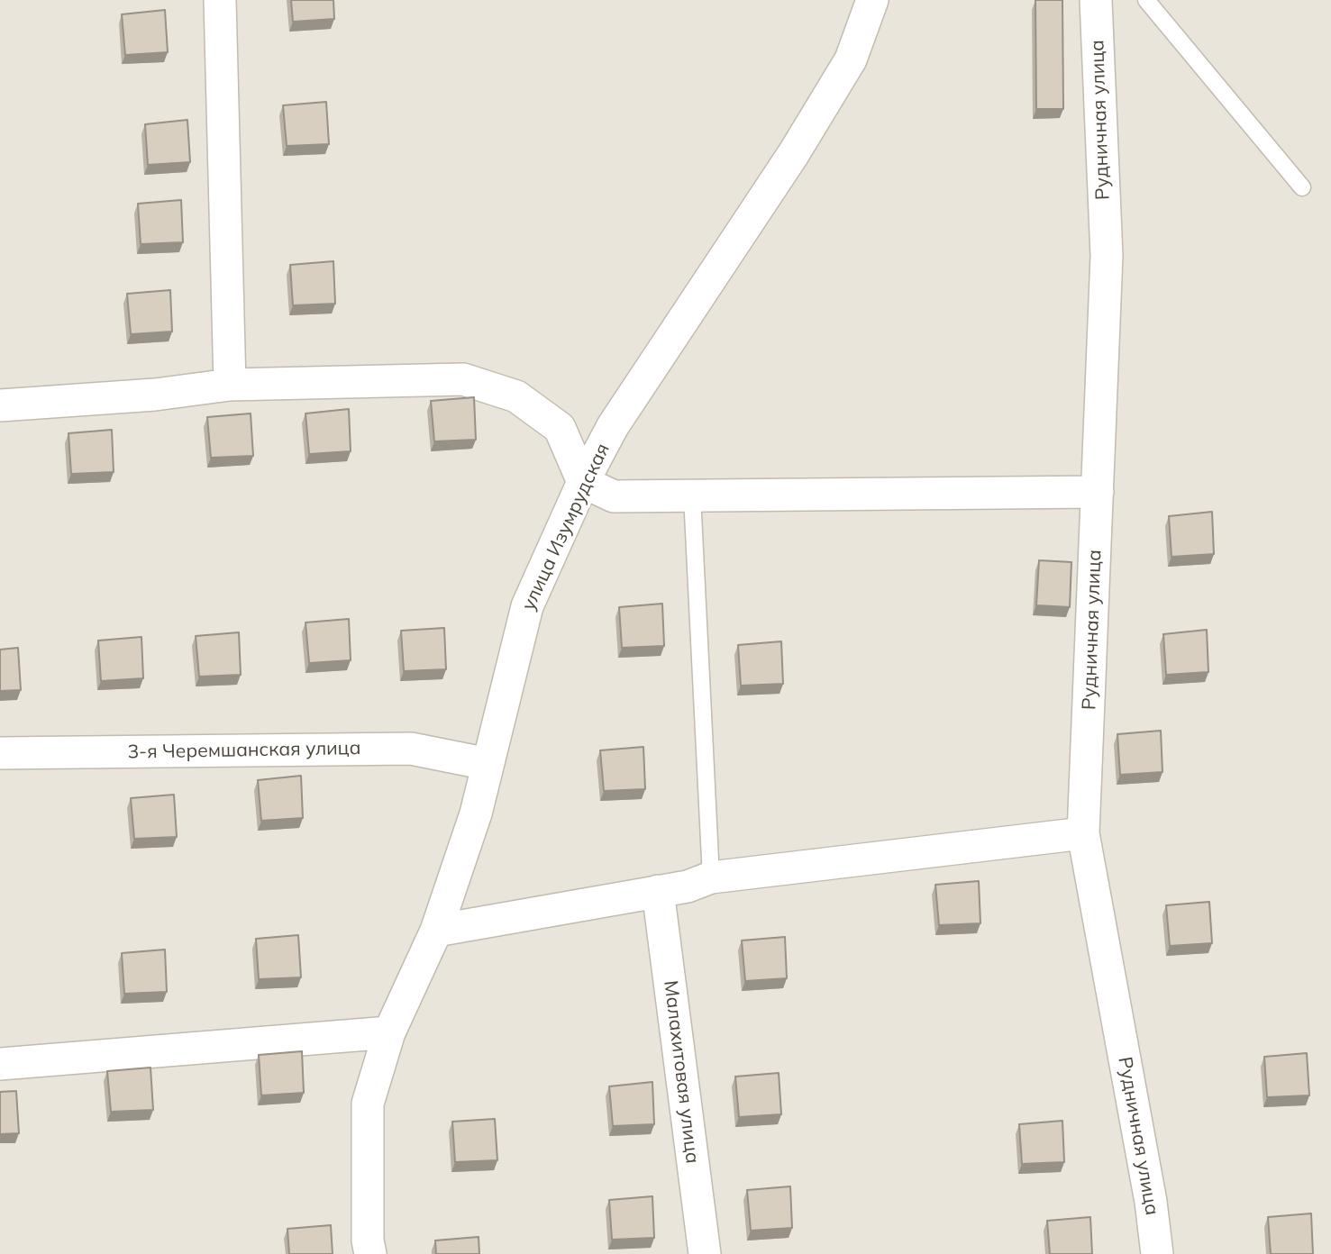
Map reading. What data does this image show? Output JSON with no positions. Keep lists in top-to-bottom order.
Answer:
{
  "streets": {
    "street": [
      "Рудничная улица",
      "улица Изумрудская",
      "3-я Черемшанская улица",
      "Малахитовая улица"
    ]
  },
  "crossings": [
    ["улица Изумрудская", "3-я Черемшанская улица"]
  ]
}
